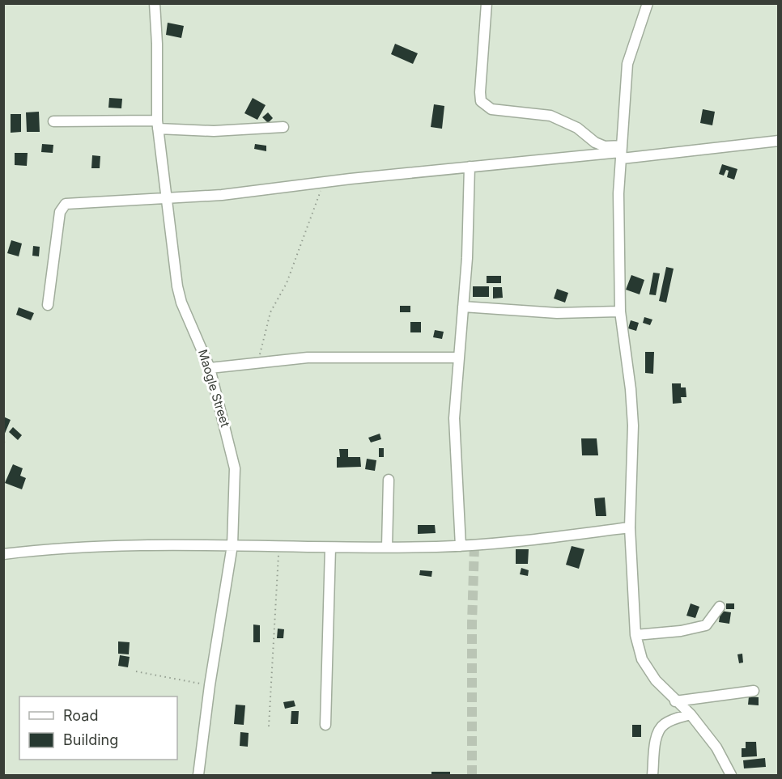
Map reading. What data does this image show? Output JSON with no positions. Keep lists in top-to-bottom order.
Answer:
{
  "streets": {
    "street": ["Maogle Street"]
  },
  "legend": ["Road", "Building"]
}
